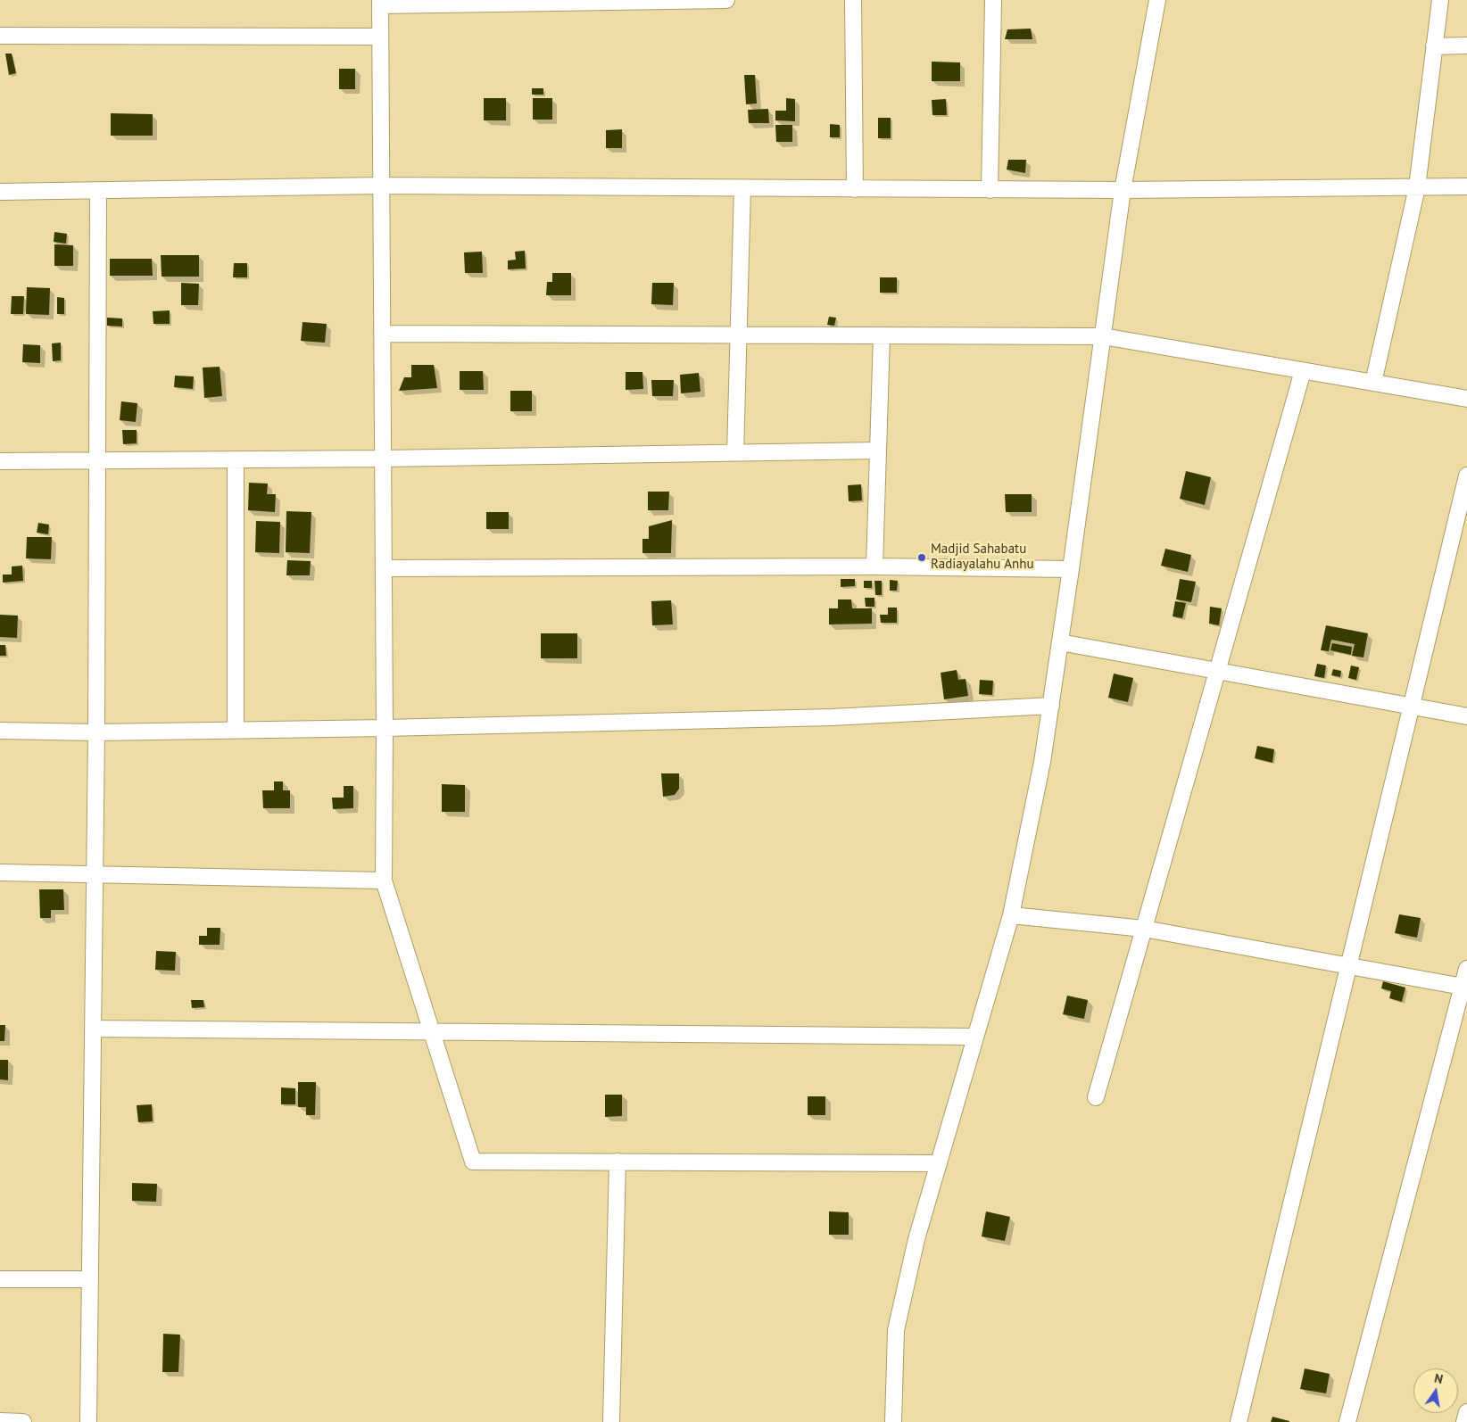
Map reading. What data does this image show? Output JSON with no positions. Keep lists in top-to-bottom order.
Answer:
{
  "places": ["Madjid Sahabatu Radiayalahu Anhu"],
  "north": "top"
}
